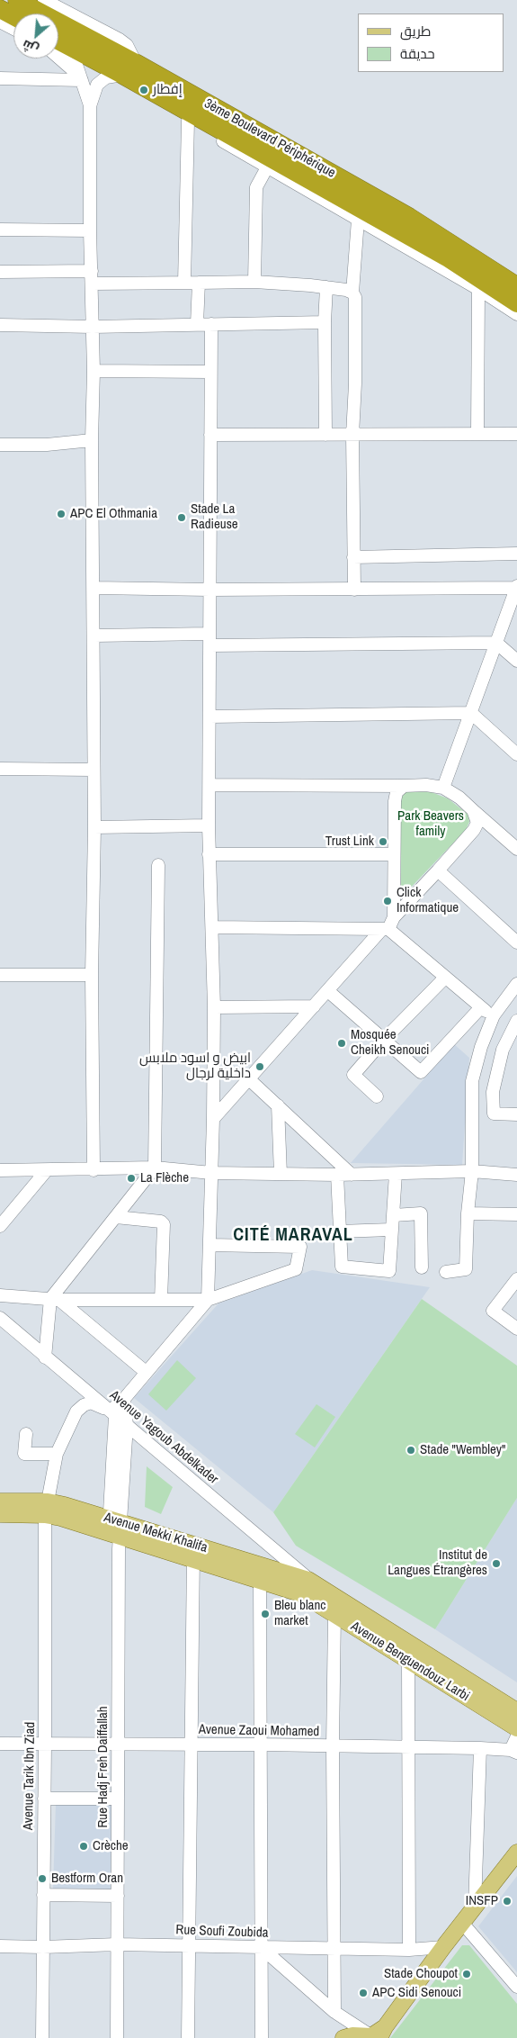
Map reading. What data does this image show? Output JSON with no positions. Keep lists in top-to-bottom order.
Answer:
{
  "streets": {
    "highway": ["3ème Boulevard Périphérique"],
    "main road": ["Avenue Mekki Khalifa", "Avenue Benguendouz Larbi"],
    "street": [
      "Avenue Yagoub Abdelkader",
      "Avenue Zaoui Mohamed",
      "Rue Hadj Freh Daiffallah",
      "Avenue Tarik Ibn Ziad",
      "Rue Soufi Zoubida"
    ]
  },
  "crossings": [
    ["Avenue Yagoub Abdelkader", "Avenue Mekki Khalifa"],
    ["Avenue Yagoub Abdelkader", "Avenue Tarik Ibn Ziad"],
    ["Avenue Mekki Khalifa", "Avenue Benguendouz Larbi"],
    ["Avenue Mekki Khalifa", "Rue Hadj Freh Daiffallah"],
    ["Avenue Mekki Khalifa", "Avenue Tarik Ibn Ziad"],
    ["Avenue Zaoui Mohamed", "Rue Hadj Freh Daiffallah"],
    ["Avenue Zaoui Mohamed", "Avenue Tarik Ibn Ziad"],
    ["Rue Hadj Freh Daiffallah", "Rue Soufi Zoubida"],
    ["Avenue Tarik Ibn Ziad", "Rue Soufi Zoubida"]
  ],
  "districts": ["CITÉ MARAVAL"],
  "parks": ["Park Beavers family"],
  "places": [
    "إفطار",
    "APC El Othmania",
    "Stade La Radieuse",
    "Trust Link",
    "Click Informatique",
    "Mosquée Cheikh Senouci",
    "ابيض و اسود ملابس داخلية لرجال",
    "La Flèche",
    "Stade \"Wembley\"",
    "Institut de Langues Étrangères",
    "Bleu blanc market",
    "Crèche",
    "Bestform Oran",
    "INSFP",
    "Stade Choupot",
    "APC Sidi Senouci"
  ],
  "legend": ["طريق", "حديقة"],
  "north": "bottom left"
}
